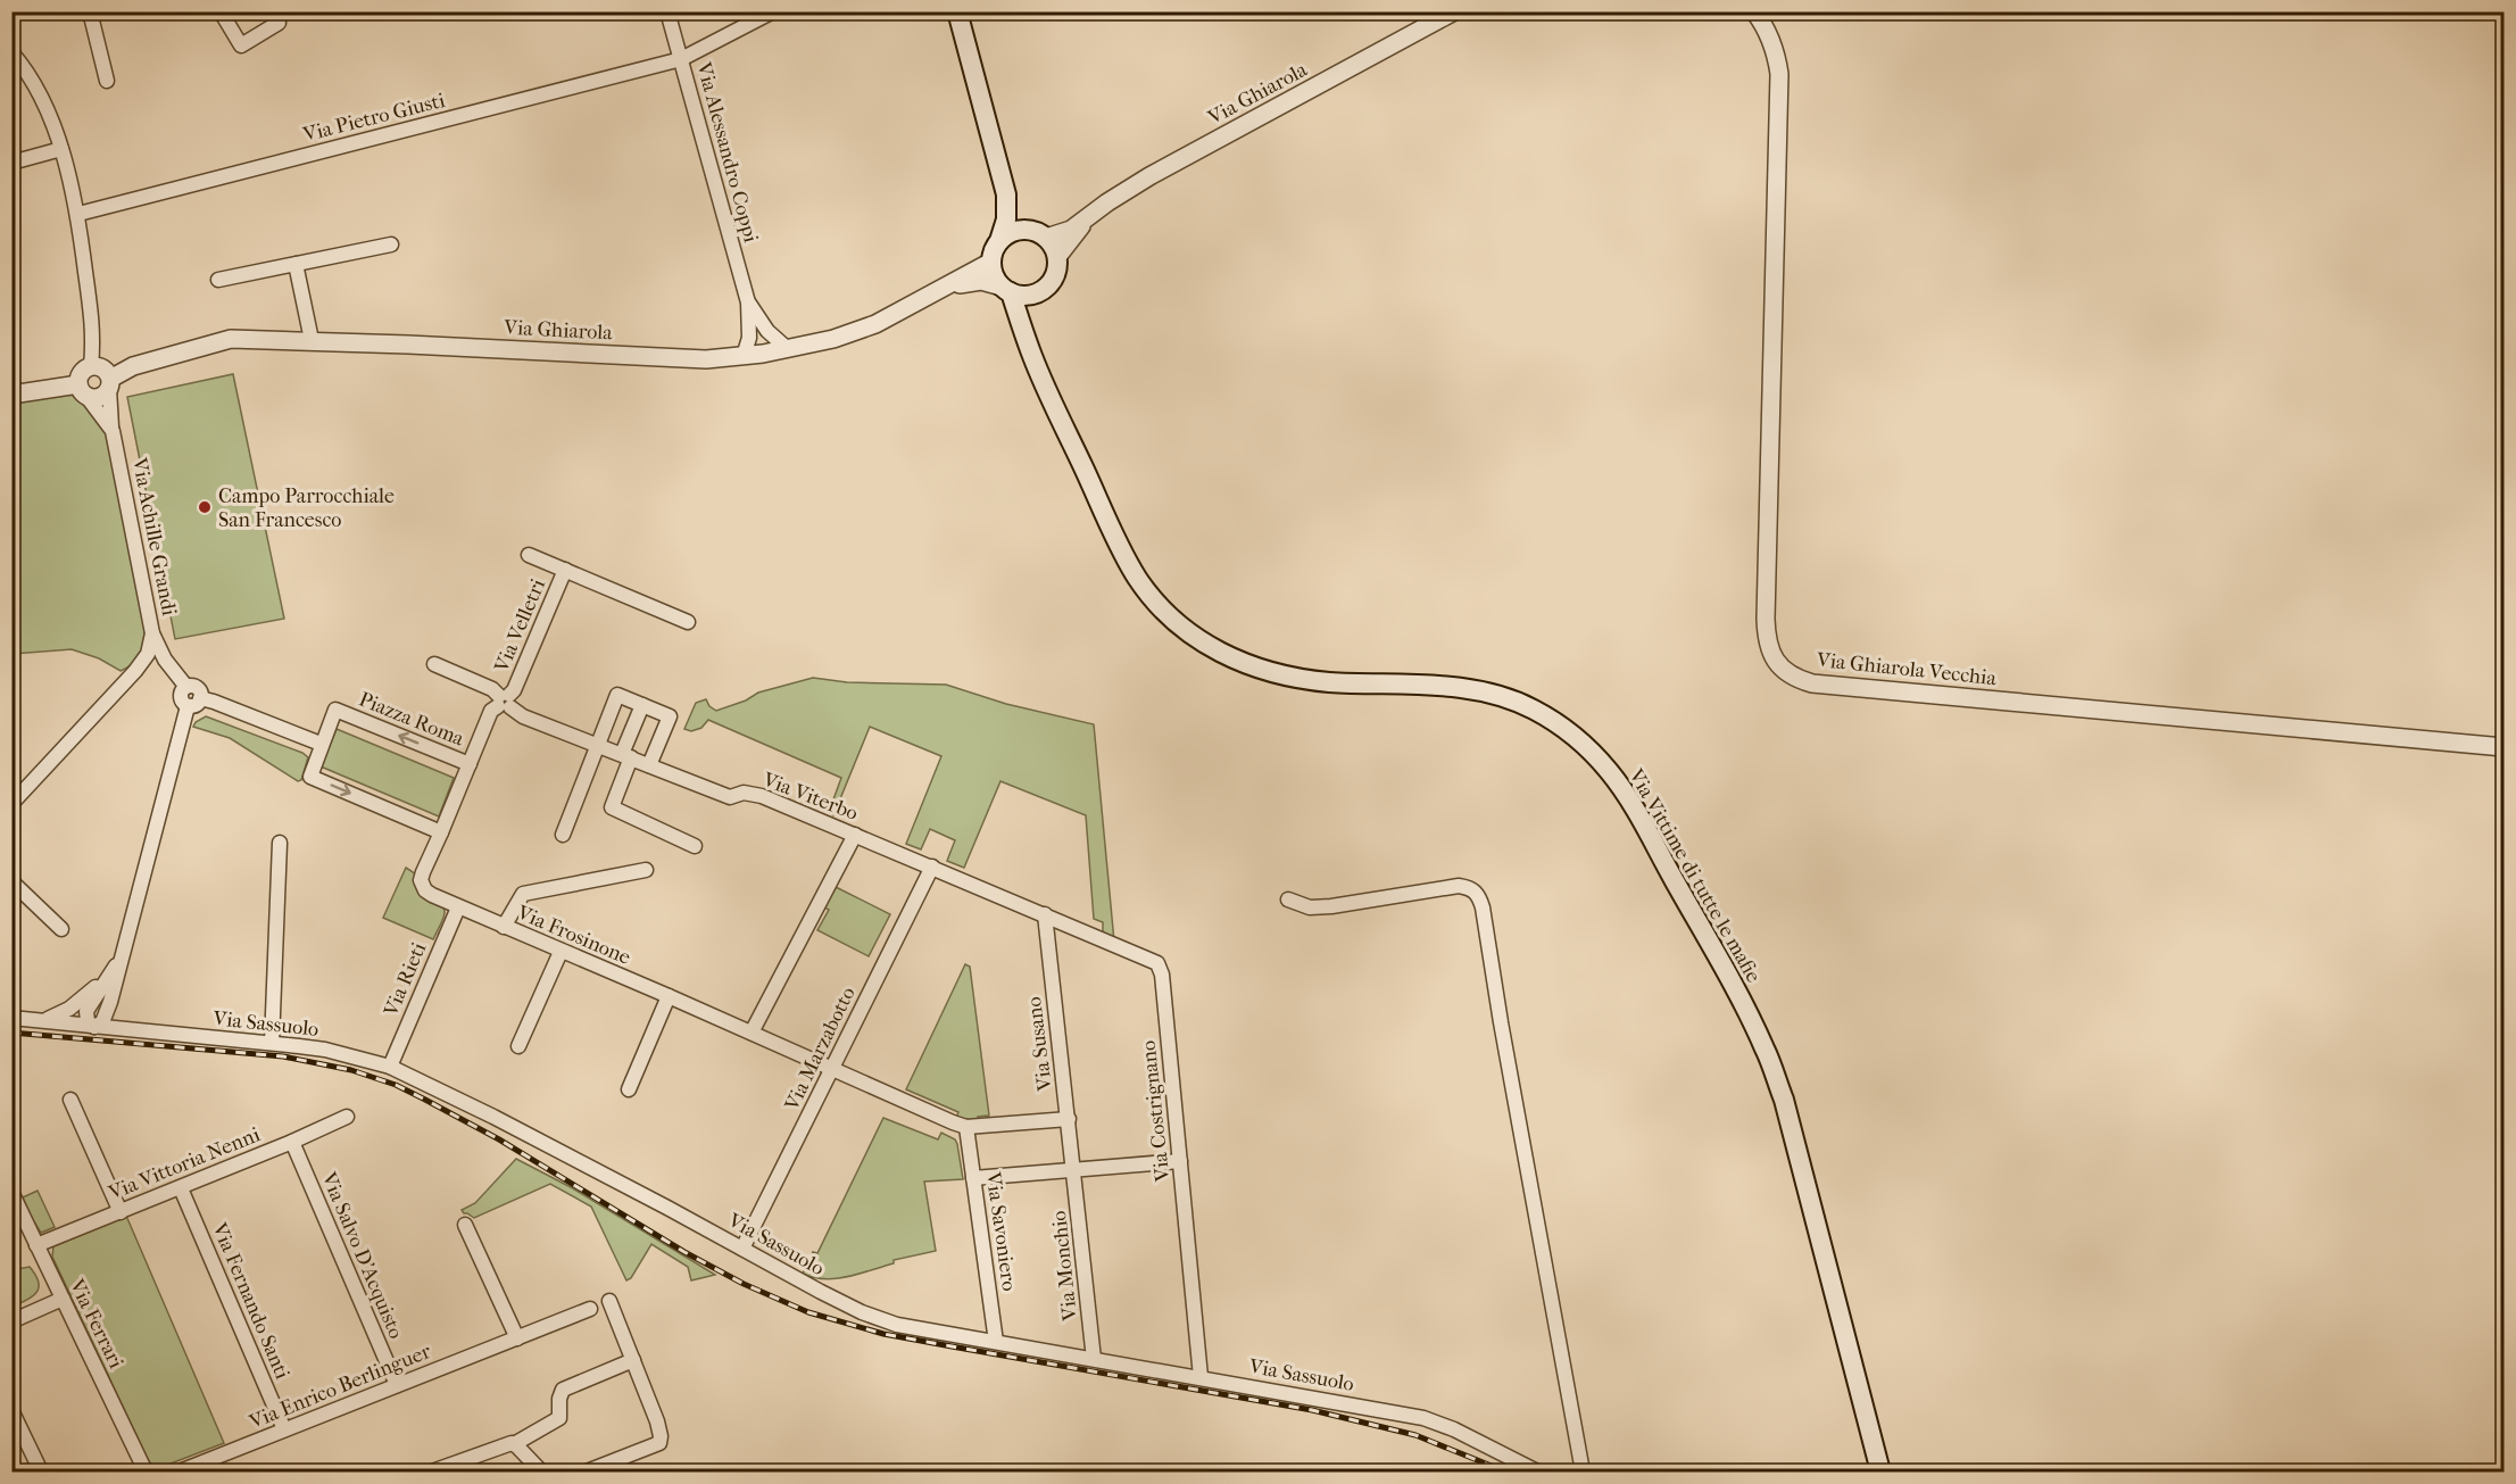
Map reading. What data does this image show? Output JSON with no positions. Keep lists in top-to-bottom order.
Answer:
{
  "streets": {
    "main road": ["Via Vittime di tutte le mafie"],
    "street": [
      "Via Ghiarola",
      "Via Pietro Giusti",
      "Via Alessandro Coppi",
      "Via Achille Grandi",
      "Via Velletri",
      "Via Ghiarola Vecchia",
      "Piazza Roma",
      "Via Viterbo",
      "Via Frosinone",
      "Via Rieti",
      "Via Sassuolo",
      "Via Susano",
      "Via Marzabotto",
      "Via Costrignano",
      "Via Vittoria Nenni",
      "Via Savoniero",
      "Via Salvo D'Acquisto",
      "Via Monchio",
      "Via Fernando Santi",
      "Via Ferrari",
      "Via Enrico Berlinguer"
    ]
  },
  "crossings": [
    ["Via Ghiarola", "Via Alessandro Coppi"],
    ["Via Ghiarola", "Via Achille Grandi"],
    ["Via Ghiarola", "Via Vittime di tutte le mafie"],
    ["Via Pietro Giusti", "Via Alessandro Coppi"],
    ["Via Velletri", "Piazza Roma"],
    ["Via Velletri", "Via Viterbo"],
    ["Via Velletri", "Via Frosinone"],
    ["Piazza Roma", "Via Frosinone"],
    ["Via Viterbo", "Via Marzabotto"],
    ["Via Frosinone", "Via Rieti"],
    ["Via Frosinone", "Via Marzabotto"],
    ["Via Frosinone", "Via Savoniero"],
    ["Via Rieti", "Via Sassuolo"],
    ["Via Sassuolo", "Via Marzabotto"],
    ["Via Sassuolo", "Via Costrignano"],
    ["Via Sassuolo", "Via Savoniero"],
    ["Via Sassuolo", "Via Monchio"],
    ["Via Susano", "Via Costrignano"],
    ["Via Susano", "Via Monchio"],
    ["Via Vittoria Nenni", "Via Salvo D'Acquisto"],
    ["Via Vittoria Nenni", "Via Fernando Santi"],
    ["Via Vittoria Nenni", "Via Ferrari"],
    ["Via Salvo D'Acquisto", "Via Enrico Berlinguer"],
    ["Via Fernando Santi", "Via Enrico Berlinguer"]
  ],
  "places": ["Campo Parrocchiale San Francesco"]
}
